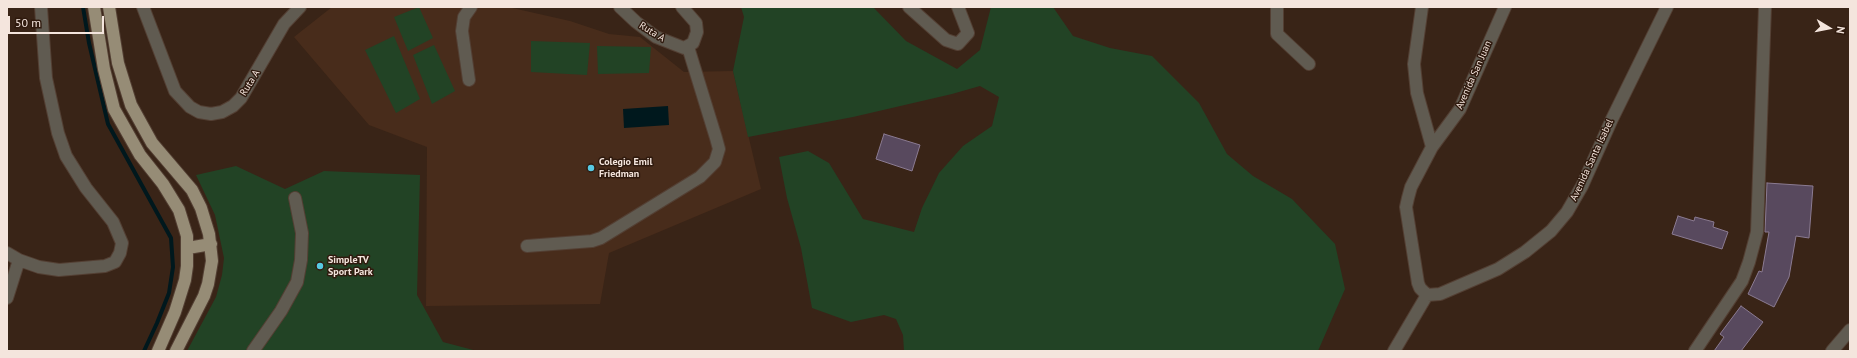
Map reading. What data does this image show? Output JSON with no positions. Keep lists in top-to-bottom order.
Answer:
{
  "streets": {
    "street": ["Ruta A", "Avenida San Juan", "Avenida Santa Isabel"]
  },
  "crossings": [
    ["Avenida San Juan", "Avenida Santa Isabel"]
  ],
  "places": ["Colegio Emil Friedman", "SimpleTV Sport Park"],
  "scale_bar": "50 m",
  "north": "right"
}
